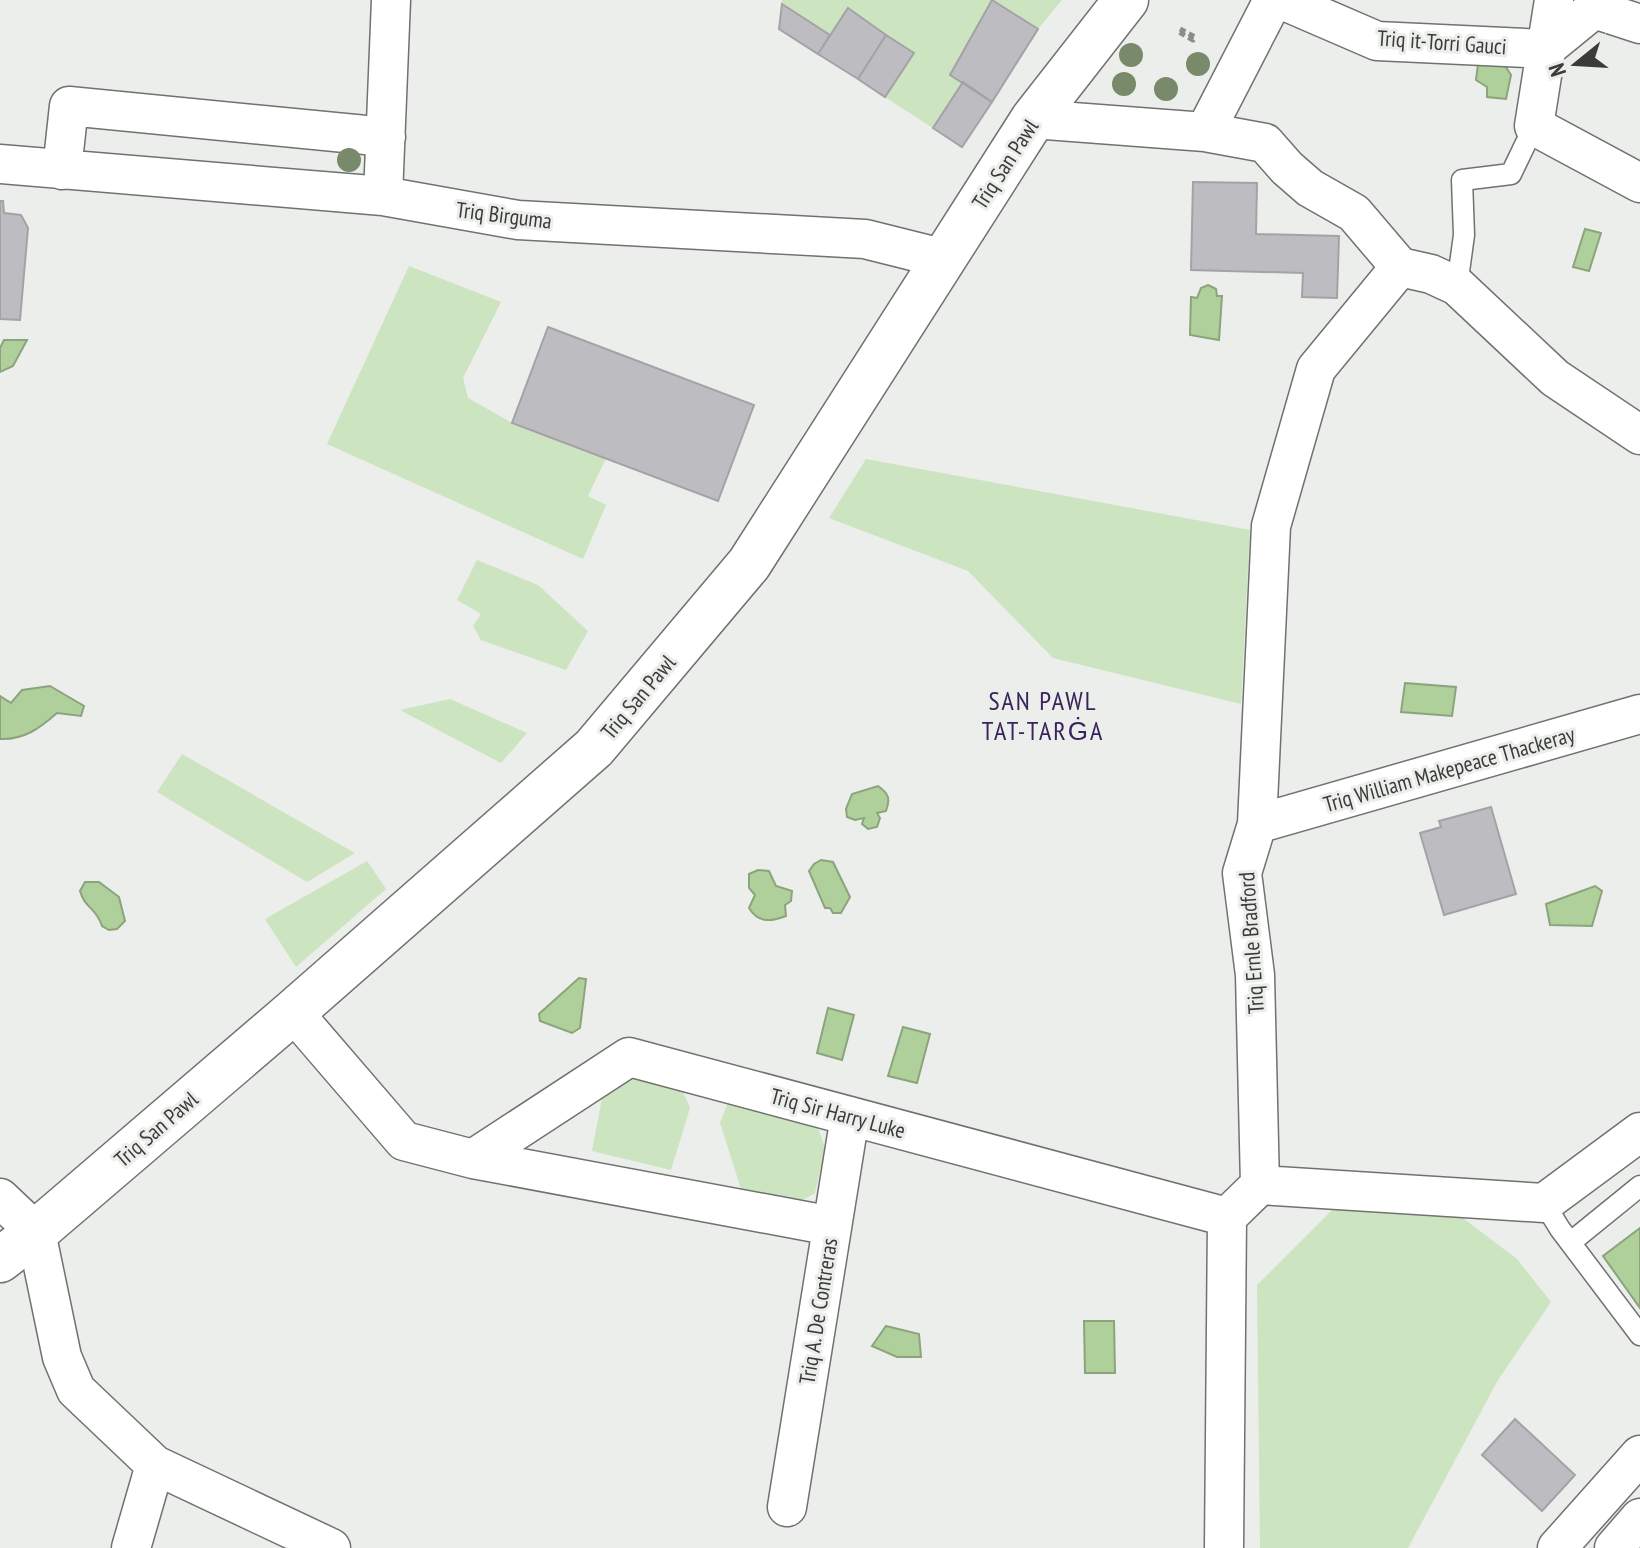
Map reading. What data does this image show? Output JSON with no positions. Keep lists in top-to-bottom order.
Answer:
{
  "streets": {
    "main road": ["Triq San Pawl"],
    "street": [
      "Triq it-Torri Gauci",
      "Triq Birguma",
      "Triq William Makepeace Thackeray",
      "Triq Ernle Bradford",
      "Triq Sir Harry Luke",
      "Triq A. De Contreras"
    ]
  },
  "crossings": [
    ["Triq San Pawl", "Triq Birguma"],
    ["Triq William Makepeace Thackeray", "Triq Ernle Bradford"],
    ["Triq Sir Harry Luke", "Triq A. De Contreras"]
  ],
  "districts": ["SAN PAWL TAT-TARĠA"],
  "north": "left"
}
